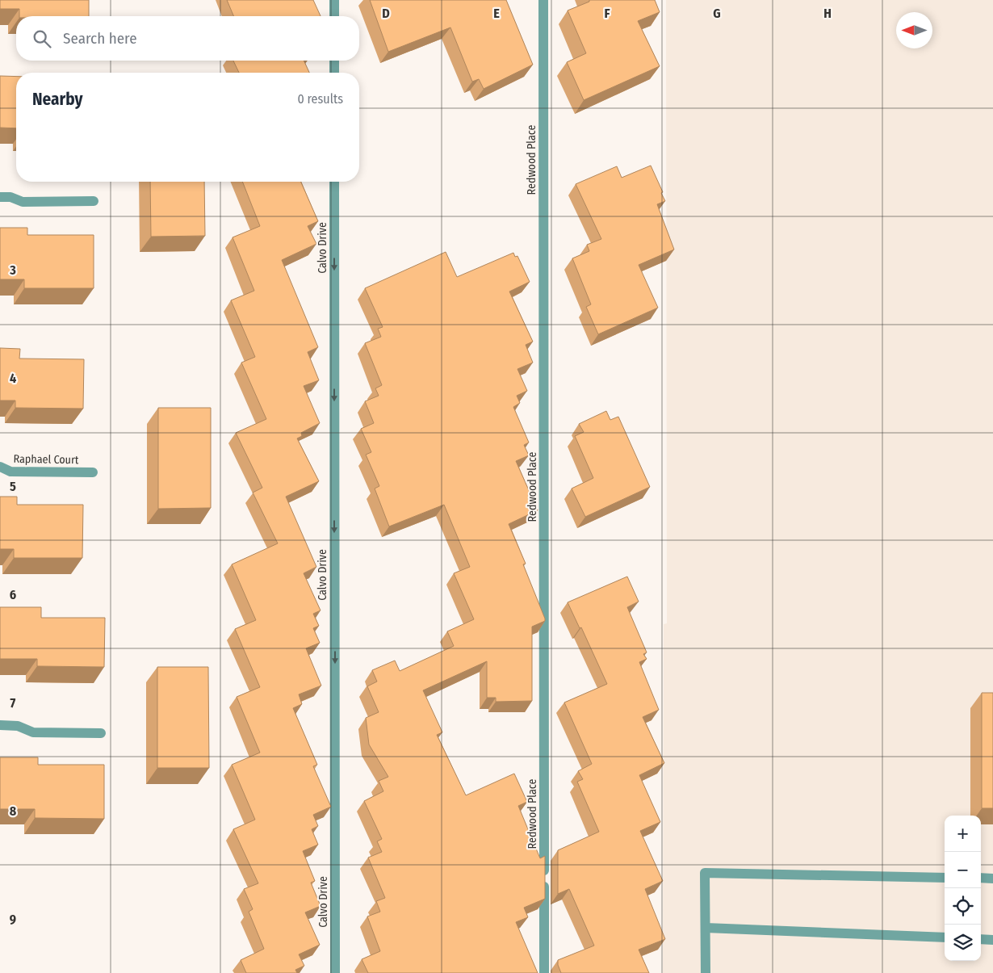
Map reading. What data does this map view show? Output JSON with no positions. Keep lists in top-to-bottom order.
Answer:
{
  "streets": {
    "street": ["Redwood Place", "Calvo Drive", "Raphael Court"]
  },
  "one_way": ["Calvo Drive"],
  "north": "left",
  "page": {
    "search": "Search here",
    "heading": ["Nearby", "0 results"],
    "map_buttons": ["+", "−"]
  },
  "grid": {
    "columns": [
      "D",
      "E",
      "F",
      "G",
      "H"
    ],
    "rows": [
      "3",
      "4",
      "5",
      "6",
      "7",
      "8",
      "9"
    ]
  }
}
